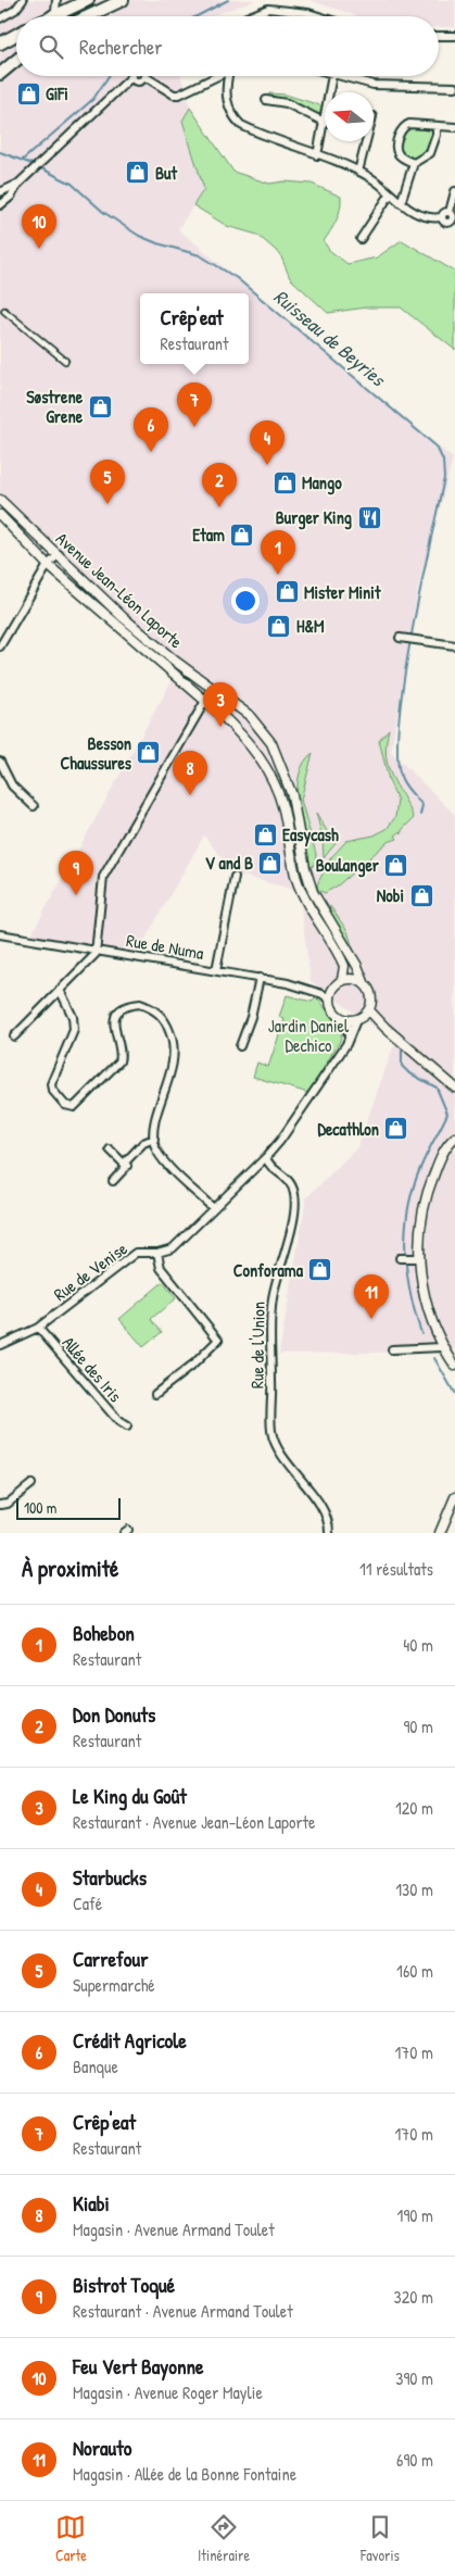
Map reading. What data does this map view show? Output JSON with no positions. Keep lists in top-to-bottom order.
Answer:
{
  "streets": {
    "street": [
      "Avenue Jean-Léon Laporte",
      "Rue de Numa",
      "Rue de Venise",
      "Rue de l'Union",
      "Allée des Iris"
    ]
  },
  "crossings": [
    ["Avenue Jean-Léon Laporte", "Rue de Numa"],
    ["Rue de Venise", "Rue de l'Union"],
    ["Rue de Venise", "Allée des Iris"]
  ],
  "water": ["Ruisseau de Beyries"],
  "parks": ["Jardin Daniel Dechico"],
  "places": {
    "shop": [
      "GiFi",
      "But",
      "Søstrene Grene",
      "Mango",
      "Etam",
      "Mister Minit",
      "H&M",
      "Besson Chaussures",
      "Easycash",
      "V and B",
      "Boulanger",
      "Nobi",
      "Decathlon",
      "Conforama"
    ],
    "restaurant": ["Burger King"]
  },
  "scale_bar": "100 m",
  "north": "left",
  "page": {
    "search": "Rechercher",
    "pins": [
      "10",
      "7",
      "6",
      "4",
      "5",
      "2",
      "1",
      "3",
      "8",
      "9",
      "11"
    ],
    "popup": ["Crêp'eat", "Restaurant"],
    "scale": "100 m",
    "heading": ["À proximité", "11 résultats"],
    "list": [
      {
        "mark": "1",
        "name": "Bohebon",
        "note": "Restaurant",
        "value": "40 m"
      },
      {
        "mark": "2",
        "name": "Don Donuts",
        "note": "Restaurant",
        "value": "90 m"
      },
      {
        "mark": "3",
        "name": "Le King du Goût",
        "note": "Restaurant · Avenue Jean-Léon Laporte",
        "value": "120 m"
      },
      {
        "mark": "4",
        "name": "Starbucks",
        "note": "Café",
        "value": "130 m"
      },
      {
        "mark": "5",
        "name": "Carrefour",
        "note": "Supermarché",
        "value": "160 m"
      },
      {
        "mark": "6",
        "name": "Crédit Agricole",
        "note": "Banque",
        "value": "170 m"
      },
      {
        "mark": "7",
        "name": "Crêp'eat",
        "note": "Restaurant",
        "value": "170 m"
      },
      {
        "mark": "8",
        "name": "Kiabi",
        "note": "Magasin · Avenue Armand Toulet",
        "value": "190 m"
      },
      {
        "mark": "9",
        "name": "Bistrot Toqué",
        "note": "Restaurant · Avenue Armand Toulet",
        "value": "320 m"
      },
      {
        "mark": "10",
        "name": "Feu Vert Bayonne",
        "note": "Magasin · Avenue Roger Maylie",
        "value": "390 m"
      },
      {
        "mark": "11",
        "name": "Norauto",
        "note": "Magasin · Allée de la Bonne Fontaine",
        "value": "690 m"
      }
    ],
    "nav": ["Carte", "Itinéraire", "Favoris"]
  }
}
